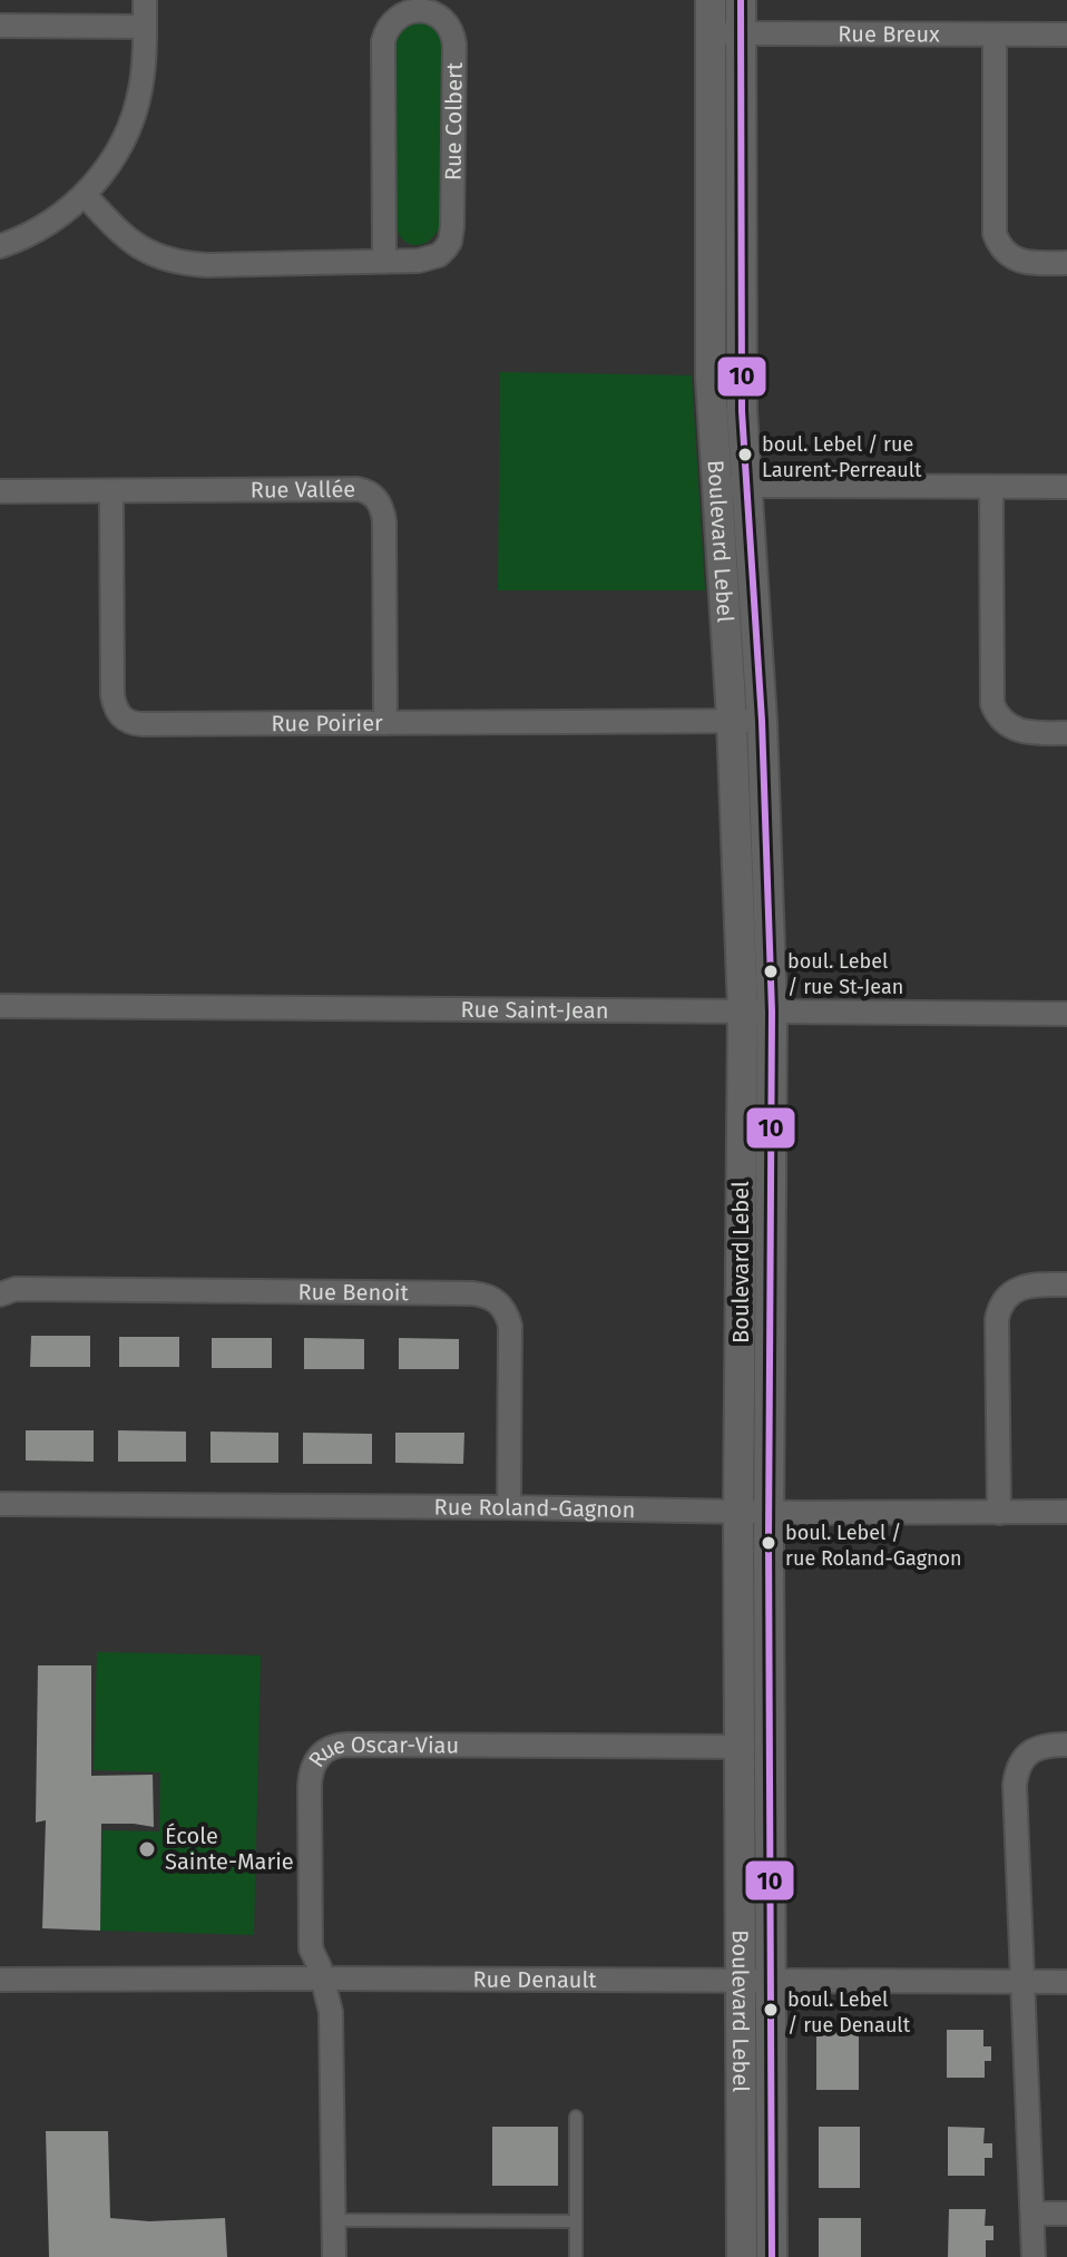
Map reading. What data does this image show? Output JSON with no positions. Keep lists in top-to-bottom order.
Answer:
{
  "streets": {
    "street": [
      "Rue Breux",
      "Rue Colbert",
      "Rue Vallée",
      "Boulevard Lebel",
      "Rue Poirier",
      "Rue Saint-Jean",
      "Rue Benoit",
      "Rue Roland-Gagnon",
      "Rue Oscar-Viau",
      "Rue Denault"
    ]
  },
  "crossings": [
    ["Rue Breux", "Boulevard Lebel"],
    ["Rue Vallée", "Rue Poirier"],
    ["Boulevard Lebel", "Rue Poirier"],
    ["Boulevard Lebel", "Rue Saint-Jean"],
    ["Boulevard Lebel", "Rue Roland-Gagnon"],
    ["Boulevard Lebel", "Rue Oscar-Viau"],
    ["Boulevard Lebel", "Rue Denault"],
    ["Rue Benoit", "Rue Roland-Gagnon"],
    ["Rue Oscar-Viau", "Rue Denault"]
  ],
  "places": [
    "boul. Lebel / rue Laurent-Perreault",
    "boul. Lebel / rue St-Jean",
    "boul. Lebel / rue Roland-Gagnon",
    "École Sainte-Marie",
    "boul. Lebel / rue Denault"
  ],
  "lines": ["transit line 10"]
}
